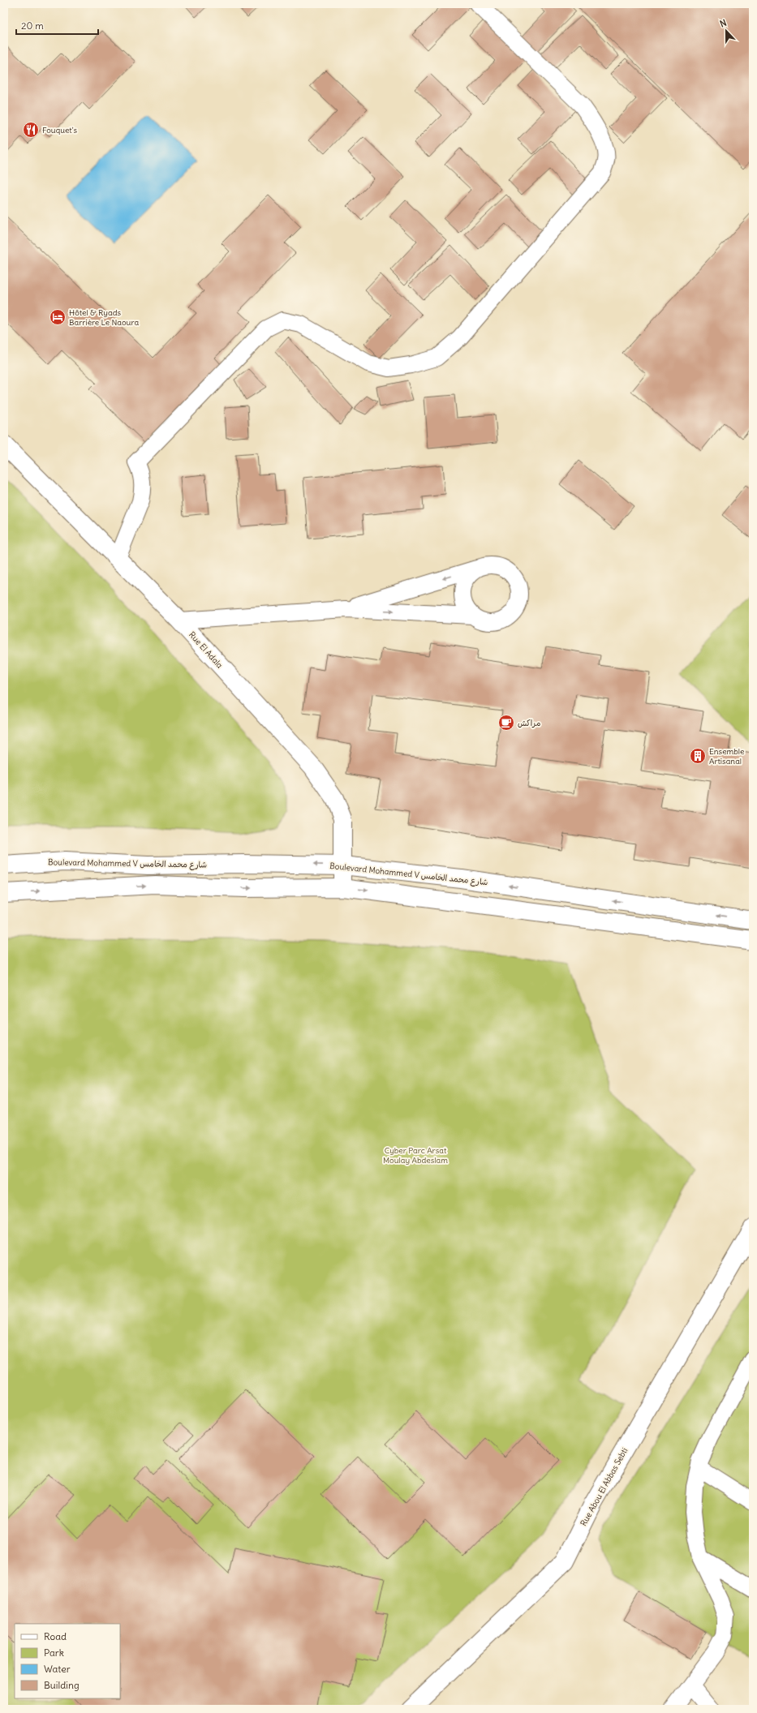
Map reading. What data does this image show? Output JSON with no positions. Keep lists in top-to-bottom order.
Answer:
{
  "streets": {
    "main road": ["Rue El Adala", "Boulevard Mohammed V شارع محمد الخامس", "Rue Abou El Abbas Sebti"]
  },
  "crossings": [
    ["Rue El Adala", "Boulevard Mohammed V شارع محمد الخامس"]
  ],
  "parks": ["Cyber Parc Arsat Moulay Abdeslam"],
  "places": {
    "restaurant": ["Fouquet's"],
    "hotel": ["Hôtel & Ryads Barrière Le Naoura"],
    "cafe": ["مراكش"],
    "building": ["Ensemble Artisanal"]
  },
  "legend": [
    "Road",
    "Park",
    "Water",
    "Building"
  ],
  "scale_bar": "20 m",
  "north": "top"
}
